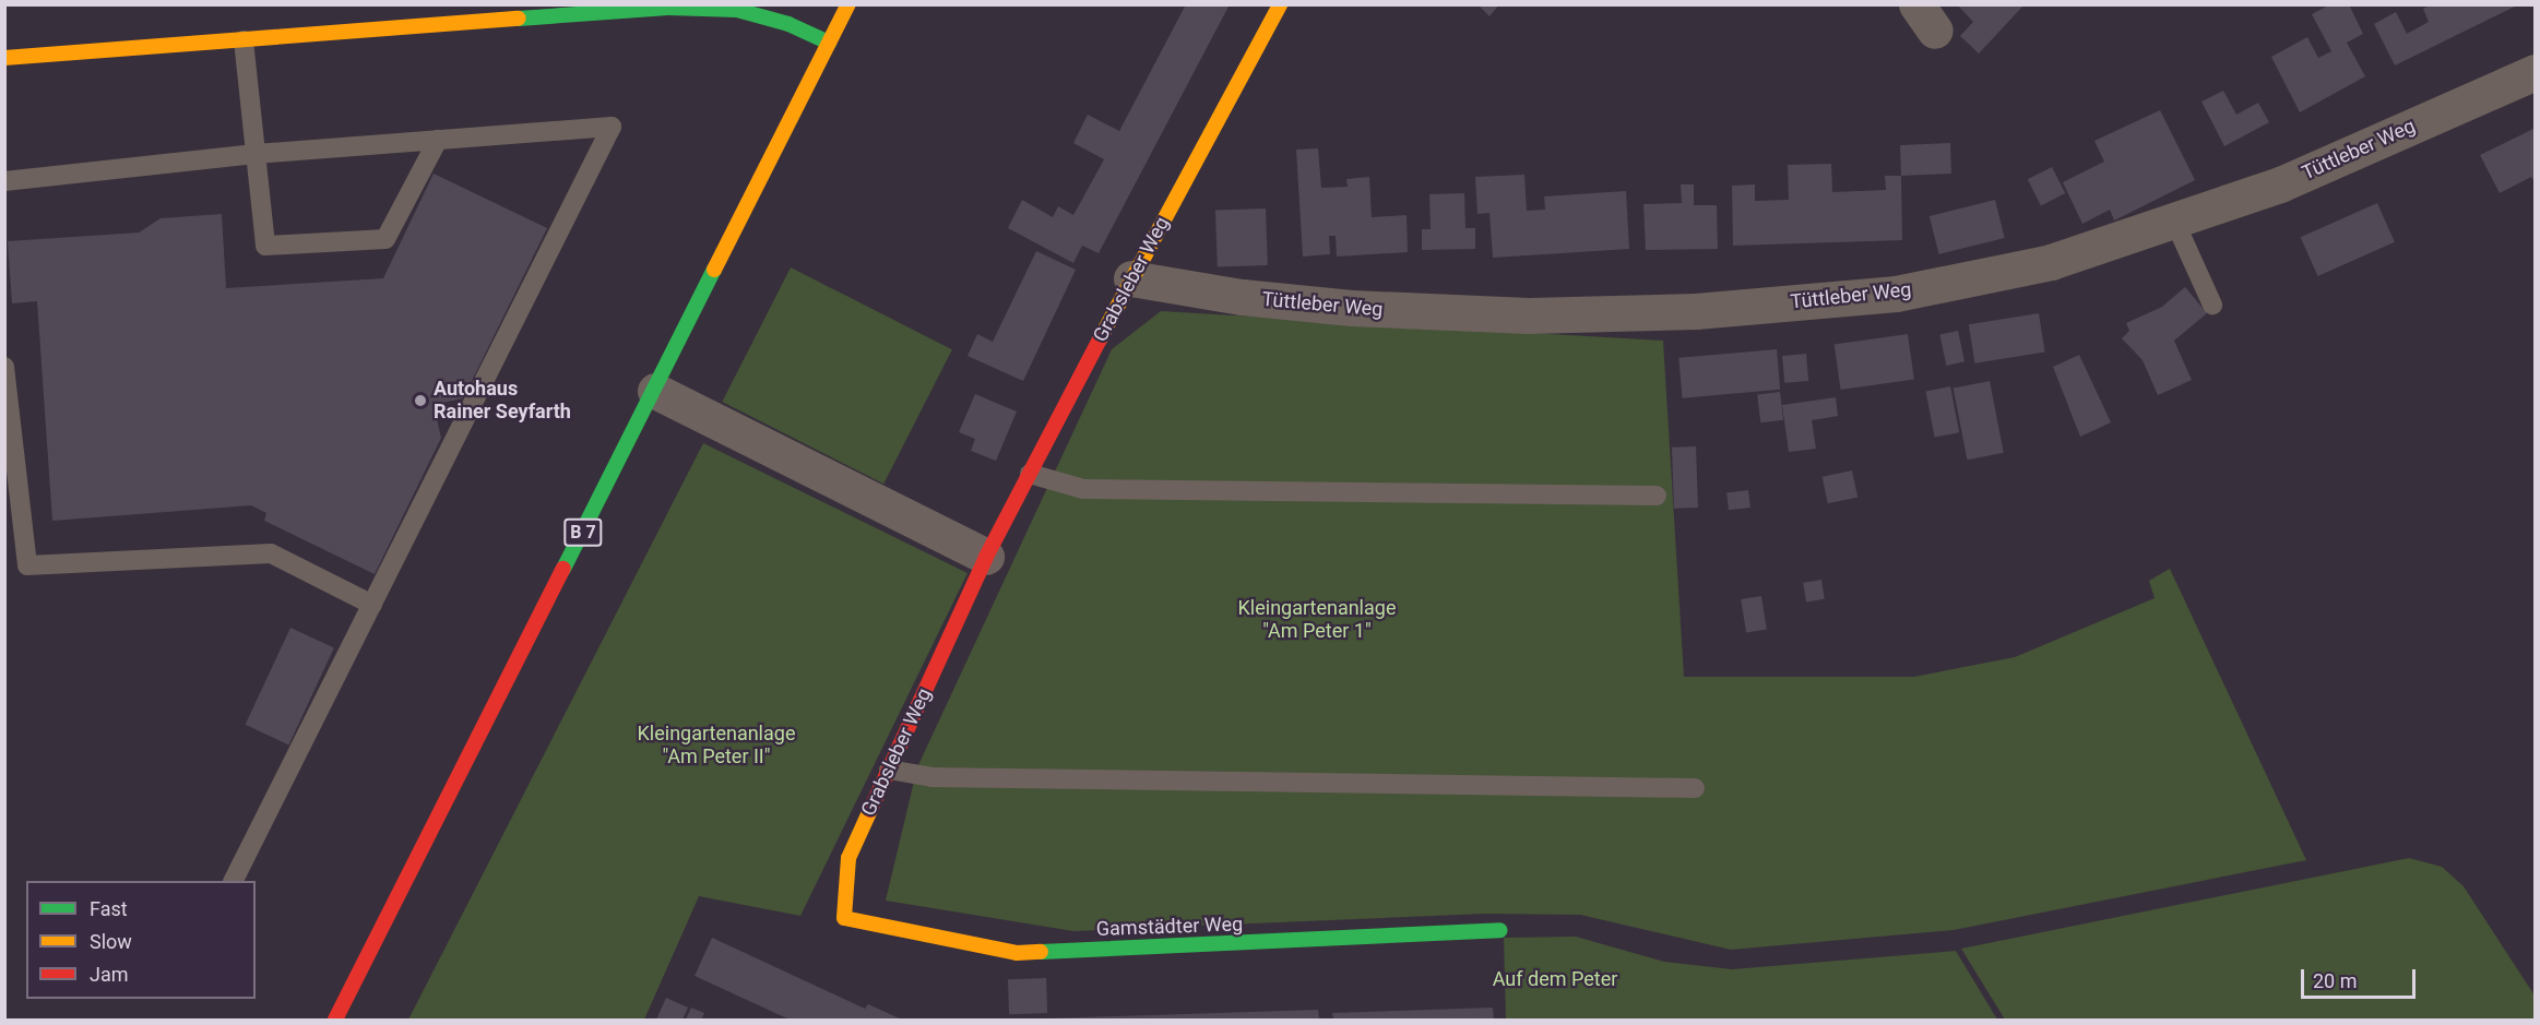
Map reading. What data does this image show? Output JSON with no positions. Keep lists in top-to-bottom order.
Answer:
{
  "streets": {
    "main road": ["Grabsleber Weg", "B 7", "Gamstädter Weg"],
    "street": ["Tüttleber Weg"]
  },
  "crossings": [
    ["Tüttleber Weg", "Grabsleber Weg"],
    ["Grabsleber Weg", "Gamstädter Weg"]
  ],
  "parks": ["Kleingartenanlage \"Am Peter 1\"", "Kleingartenanlage \"Am Peter II\"", "Auf dem Peter"],
  "places": ["Autohaus Rainer Seyfarth"],
  "legend": ["Fast", "Slow", "Jam"],
  "scale_bar": "20 m"
}
